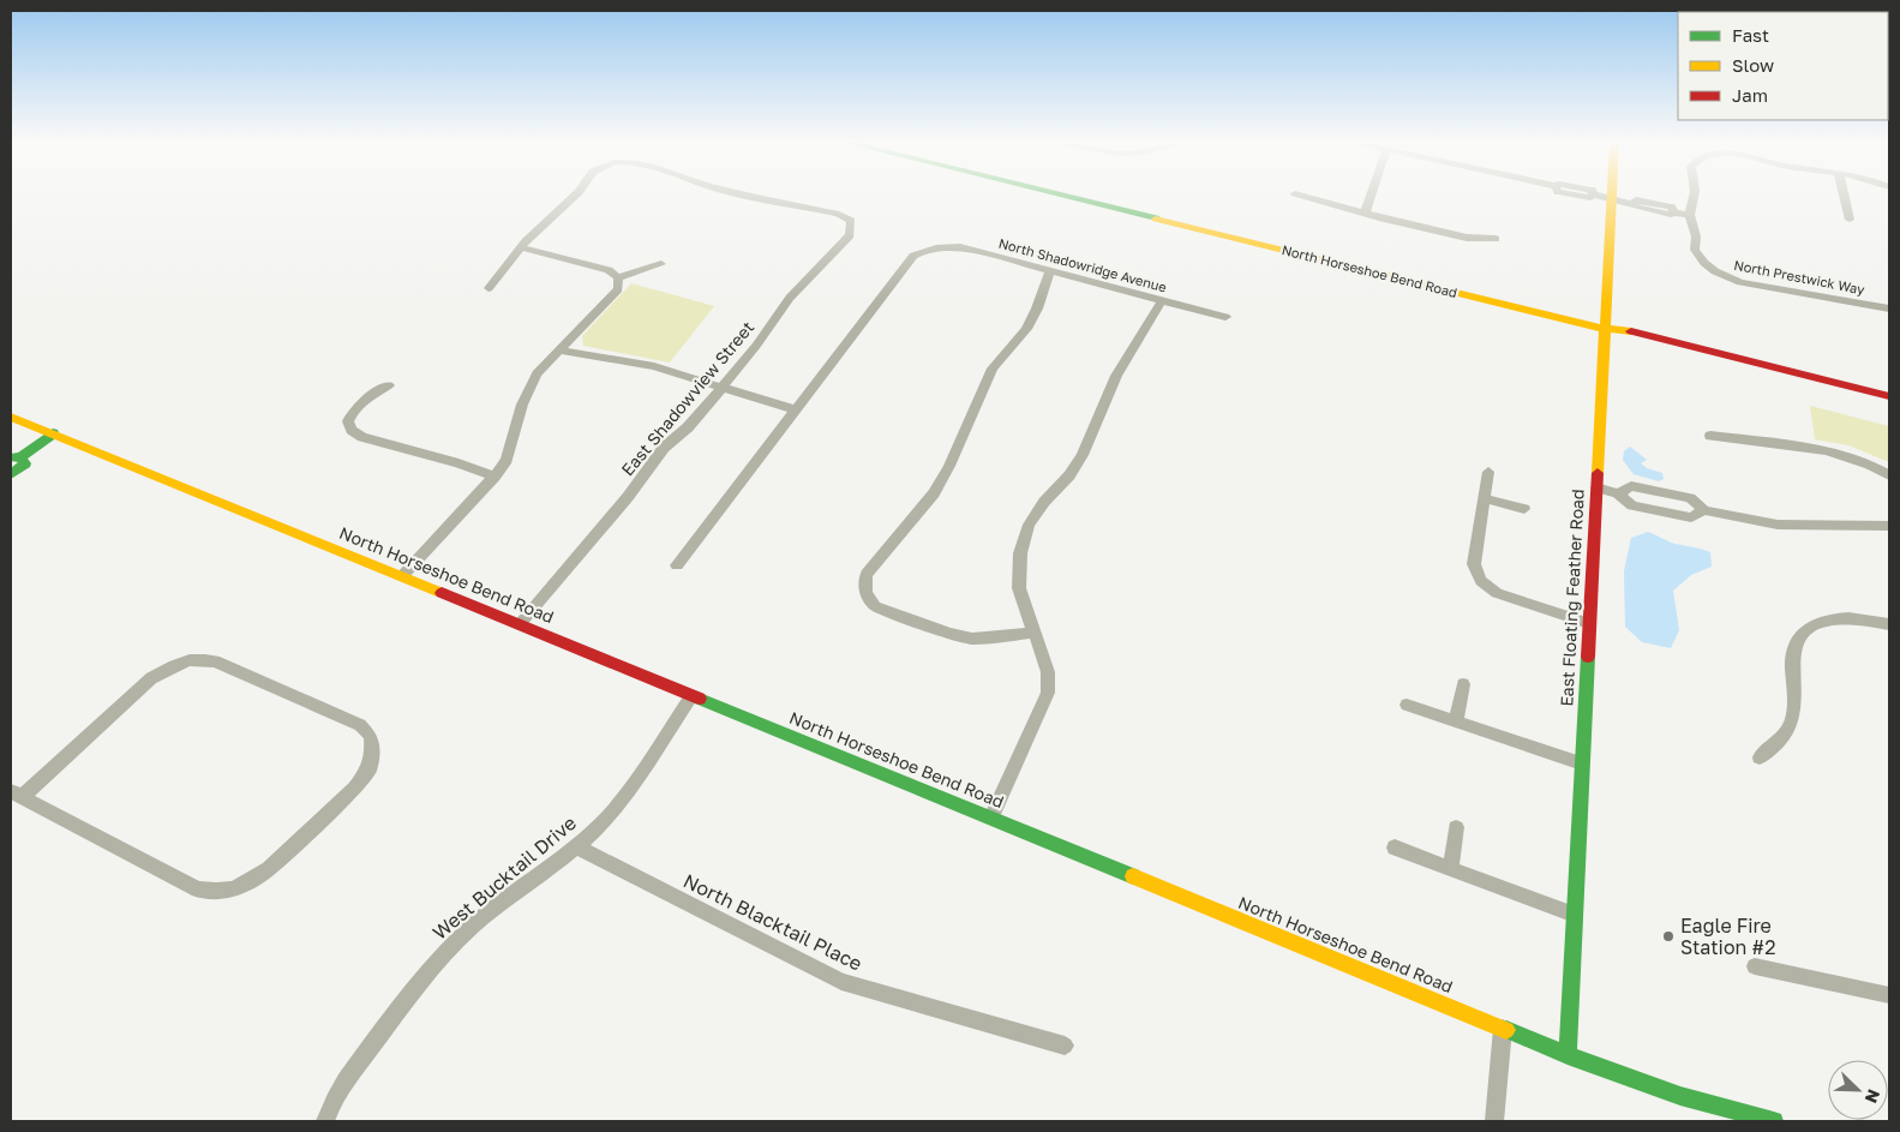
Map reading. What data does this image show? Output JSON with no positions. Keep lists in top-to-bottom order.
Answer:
{
  "streets": {
    "main road": ["North Horseshoe Bend Road", "East Floating Feather Road"],
    "street": [
      "North Shadowridge Avenue",
      "North Prestwick Way",
      "East Shadowview Street",
      "West Bucktail Drive",
      "North Blacktail Place"
    ]
  },
  "crossings": [
    ["North Horseshoe Bend Road", "East Shadowview Street"],
    ["North Horseshoe Bend Road", "East Floating Feather Road"],
    ["North Horseshoe Bend Road", "West Bucktail Drive"],
    ["West Bucktail Drive", "North Blacktail Place"]
  ],
  "places": ["Eagle Fire Station #2"],
  "legend": ["Fast", "Slow", "Jam"],
  "north": "bottom right"
}
